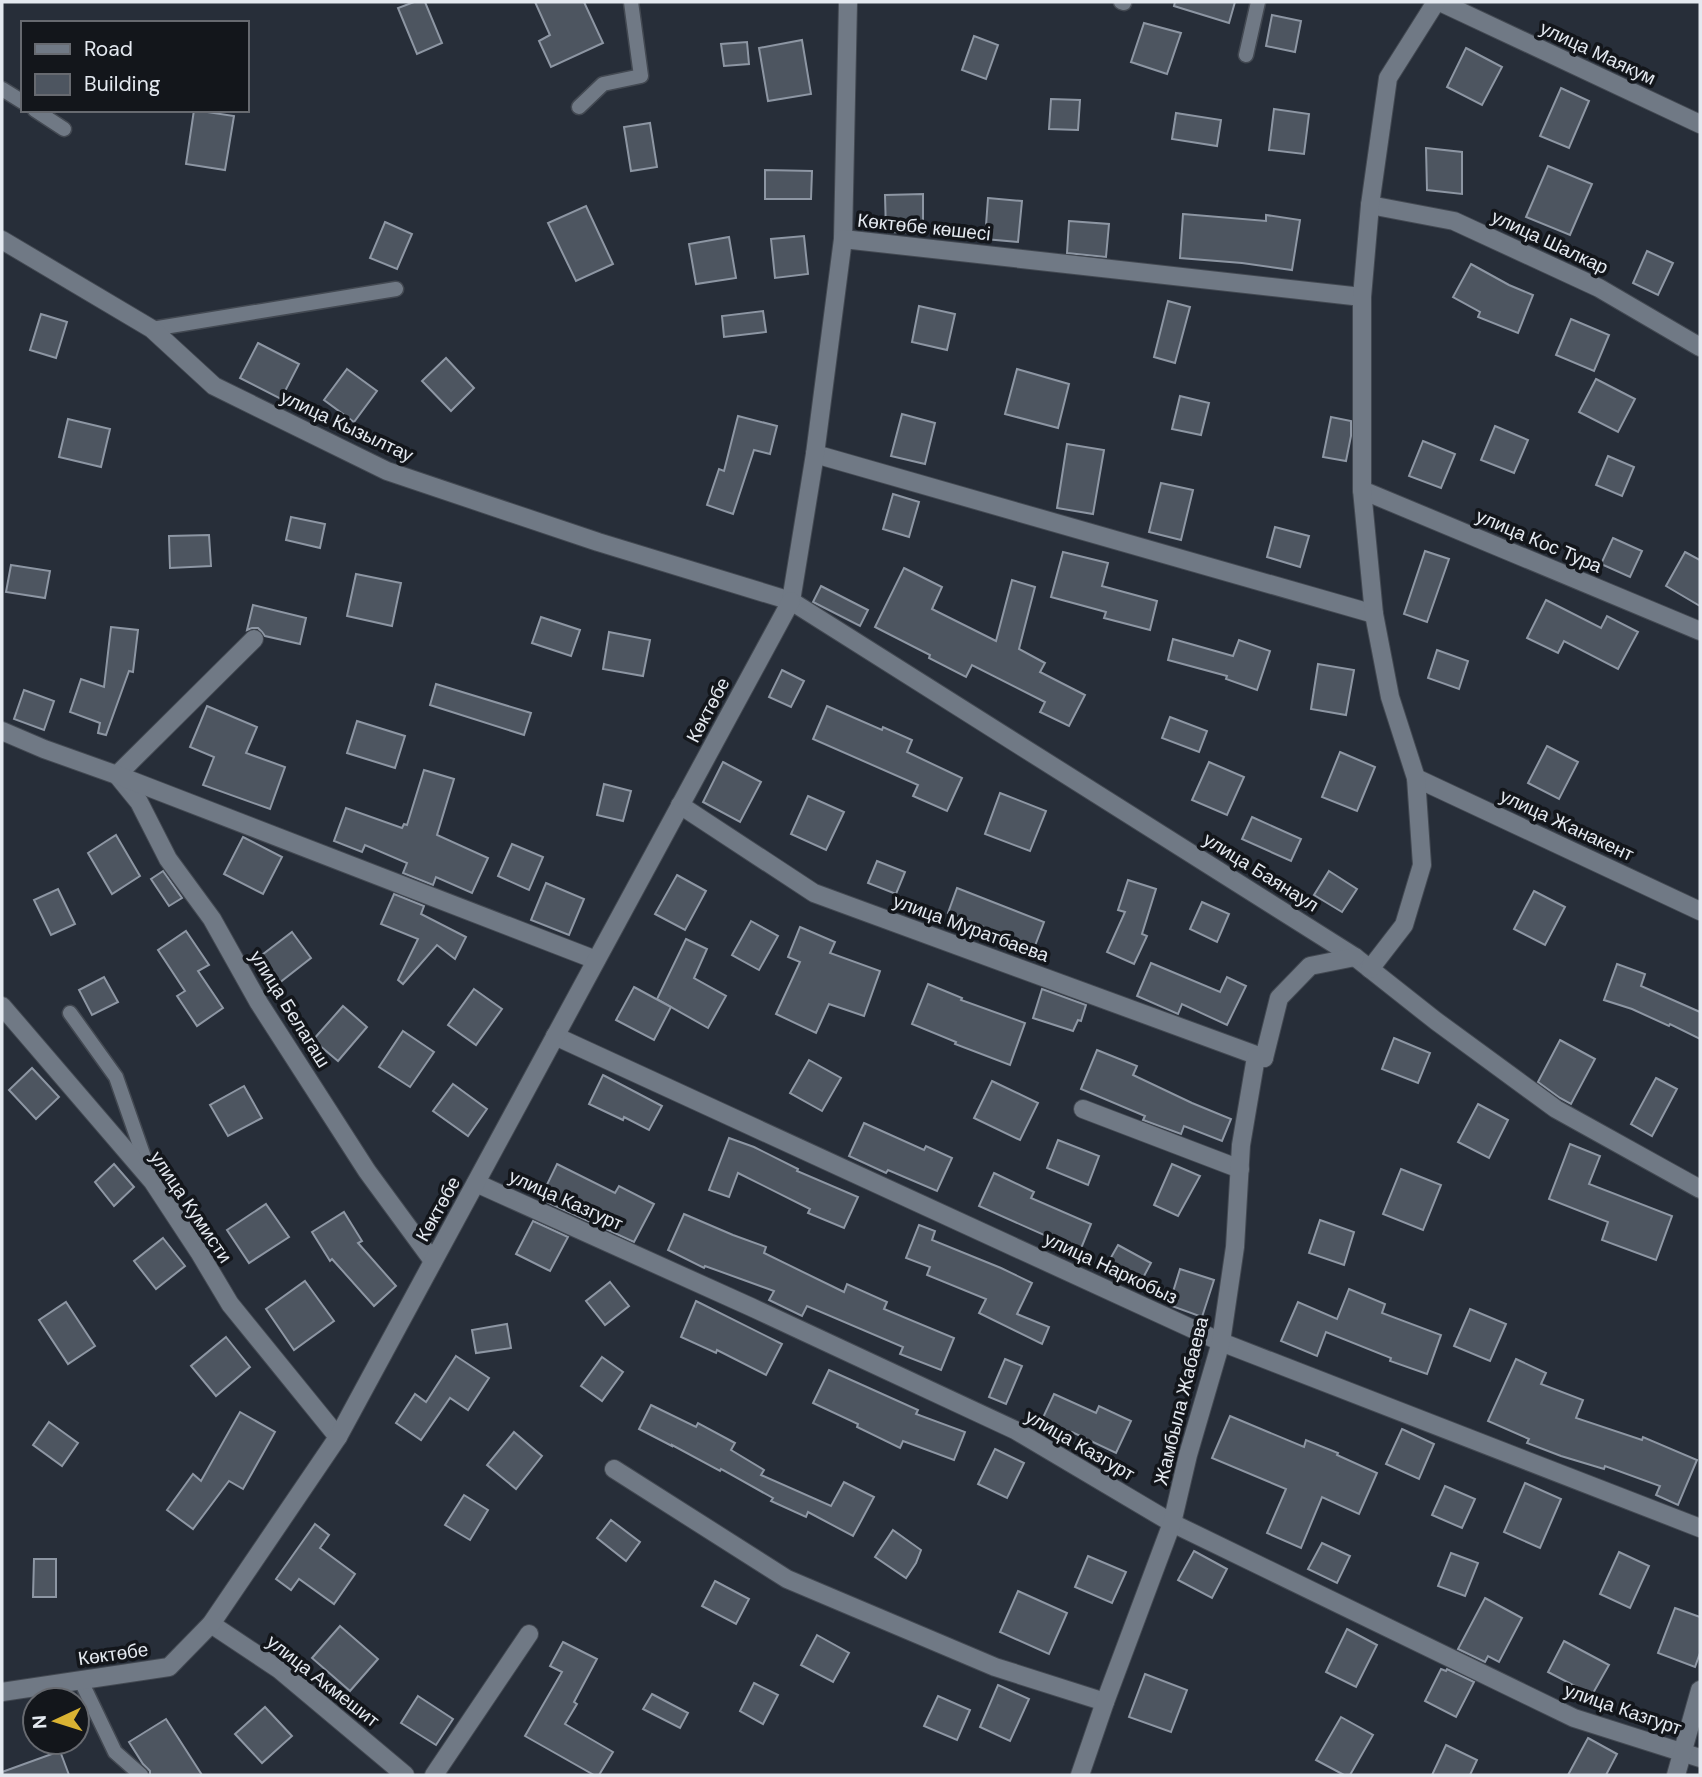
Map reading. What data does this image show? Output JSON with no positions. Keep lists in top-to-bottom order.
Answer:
{
  "streets": {
    "street": [
      "улица Маякум",
      "Көктөбе көшесі",
      "улица Шалкар",
      "улица Кызылтау",
      "улица Кос Тура",
      "Көктөбе",
      "улица Жанакент",
      "улица Баянаул",
      "улица Муратбаева",
      "улица Белагаш",
      "улица Казгурт",
      "улица Кумисти",
      "улица Наркобыз",
      "Жамбыла Жабаева",
      "улица Акмешит"
    ]
  },
  "crossings": [
    ["Көктөбе көшесі", "улица Кызылтау"],
    ["Көктөбе көшесі", "Көктөбе"],
    ["Көктөбе көшесі", "улица Баянаул"],
    ["улица Кызылтау", "Көктөбе"],
    ["улица Кызылтау", "улица Баянаул"],
    ["Көктөбе", "улица Баянаул"],
    ["Көктөбе", "улица Муратбаева"],
    ["Көктөбе", "улица Белагаш"],
    ["Көктөбе", "улица Казгурт"],
    ["Көктөбе", "улица Кумисти"],
    ["Көктөбе", "улица Наркобыз"],
    ["Көктөбе", "улица Акмешит"],
    ["улица Баянаул", "Жамбыла Жабаева"],
    ["улица Муратбаева", "Жамбыла Жабаева"],
    ["улица Казгурт", "Жамбыла Жабаева"],
    ["улица Наркобыз", "Жамбыла Жабаева"]
  ],
  "legend": ["Road", "Building"],
  "north": "left"
}
